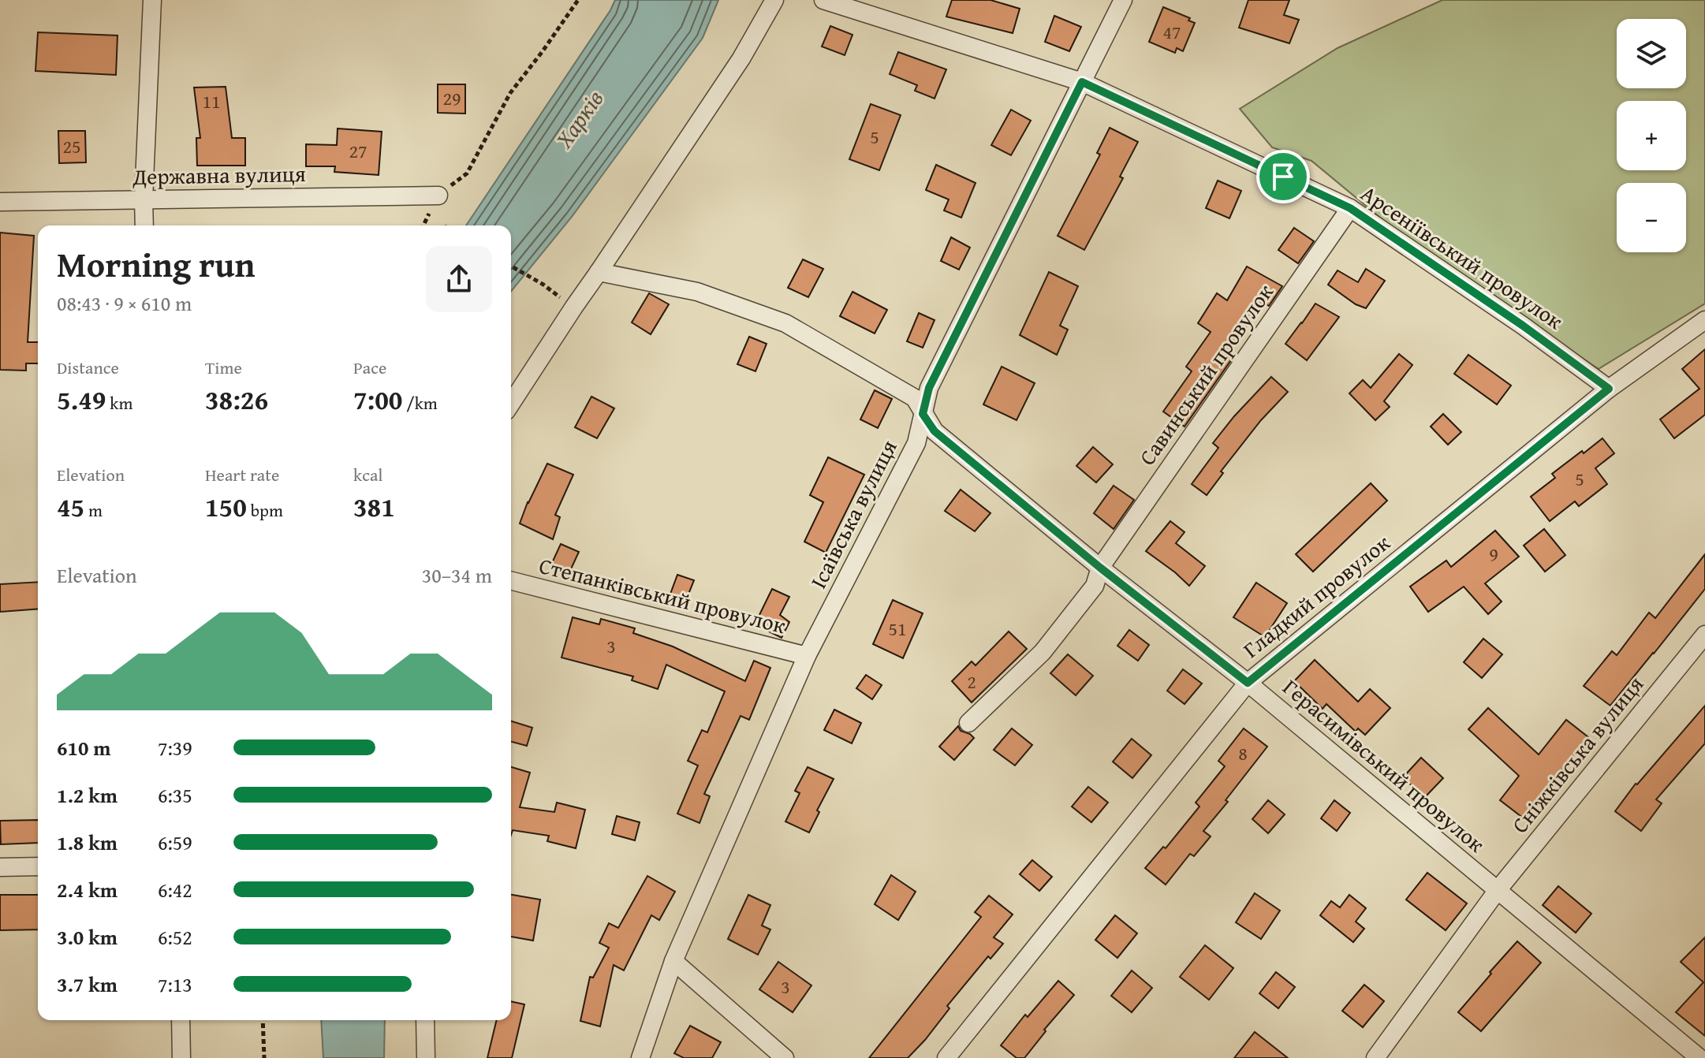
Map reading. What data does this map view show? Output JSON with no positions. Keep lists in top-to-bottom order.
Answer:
{
  "streets": {
    "street": [
      "Державна вулиця",
      "Арсеніївський провулок",
      "Савинський провулок",
      "Ісаївська вулиця",
      "Степанківський провулок",
      "Гладкий провулок",
      "Сніжківська вулиця",
      "Герасимівський провулок"
    ]
  },
  "crossings": [
    ["Арсеніївський провулок", "Савинський провулок"],
    ["Арсеніївський провулок", "Ісаївська вулиця"],
    ["Арсеніївський провулок", "Гладкий провулок"],
    ["Савинський провулок", "Герасимівський провулок"],
    ["Ісаївська вулиця", "Степанківський провулок"],
    ["Ісаївська вулиця", "Герасимівський провулок"],
    ["Гладкий провулок", "Герасимівський провулок"],
    ["Сніжківська вулиця", "Герасимівський провулок"]
  ],
  "water": ["Харків"],
  "house_numbers": [
    "47",
    "29",
    "11",
    "5",
    "25",
    "27",
    "5",
    "9",
    "51",
    "3",
    "2",
    "8",
    "3"
  ],
  "page": {
    "map_buttons": ["+", "−"],
    "heading": ["Morning run", "08:43 · 9 × 610 m"],
    "stats": [
      ["Distance", "5.49 km"],
      ["Time", "38:26"],
      ["Pace", "7:00 /km"],
      ["Elevation", "45 m"],
      ["Heart rate", "150 bpm"],
      ["kcal", "381"]
    ],
    "chart": ["Elevation", "30–34 m"],
    "list": [
      {
        "name": "610 m",
        "note": "7:39"
      },
      {
        "name": "1.2 km",
        "note": "6:35"
      },
      {
        "name": "1.8 km",
        "note": "6:59"
      },
      {
        "name": "2.4 km",
        "note": "6:42"
      },
      {
        "name": "3.0 km",
        "note": "6:52"
      },
      {
        "name": "3.7 km",
        "note": "7:13"
      }
    ]
  }
}
